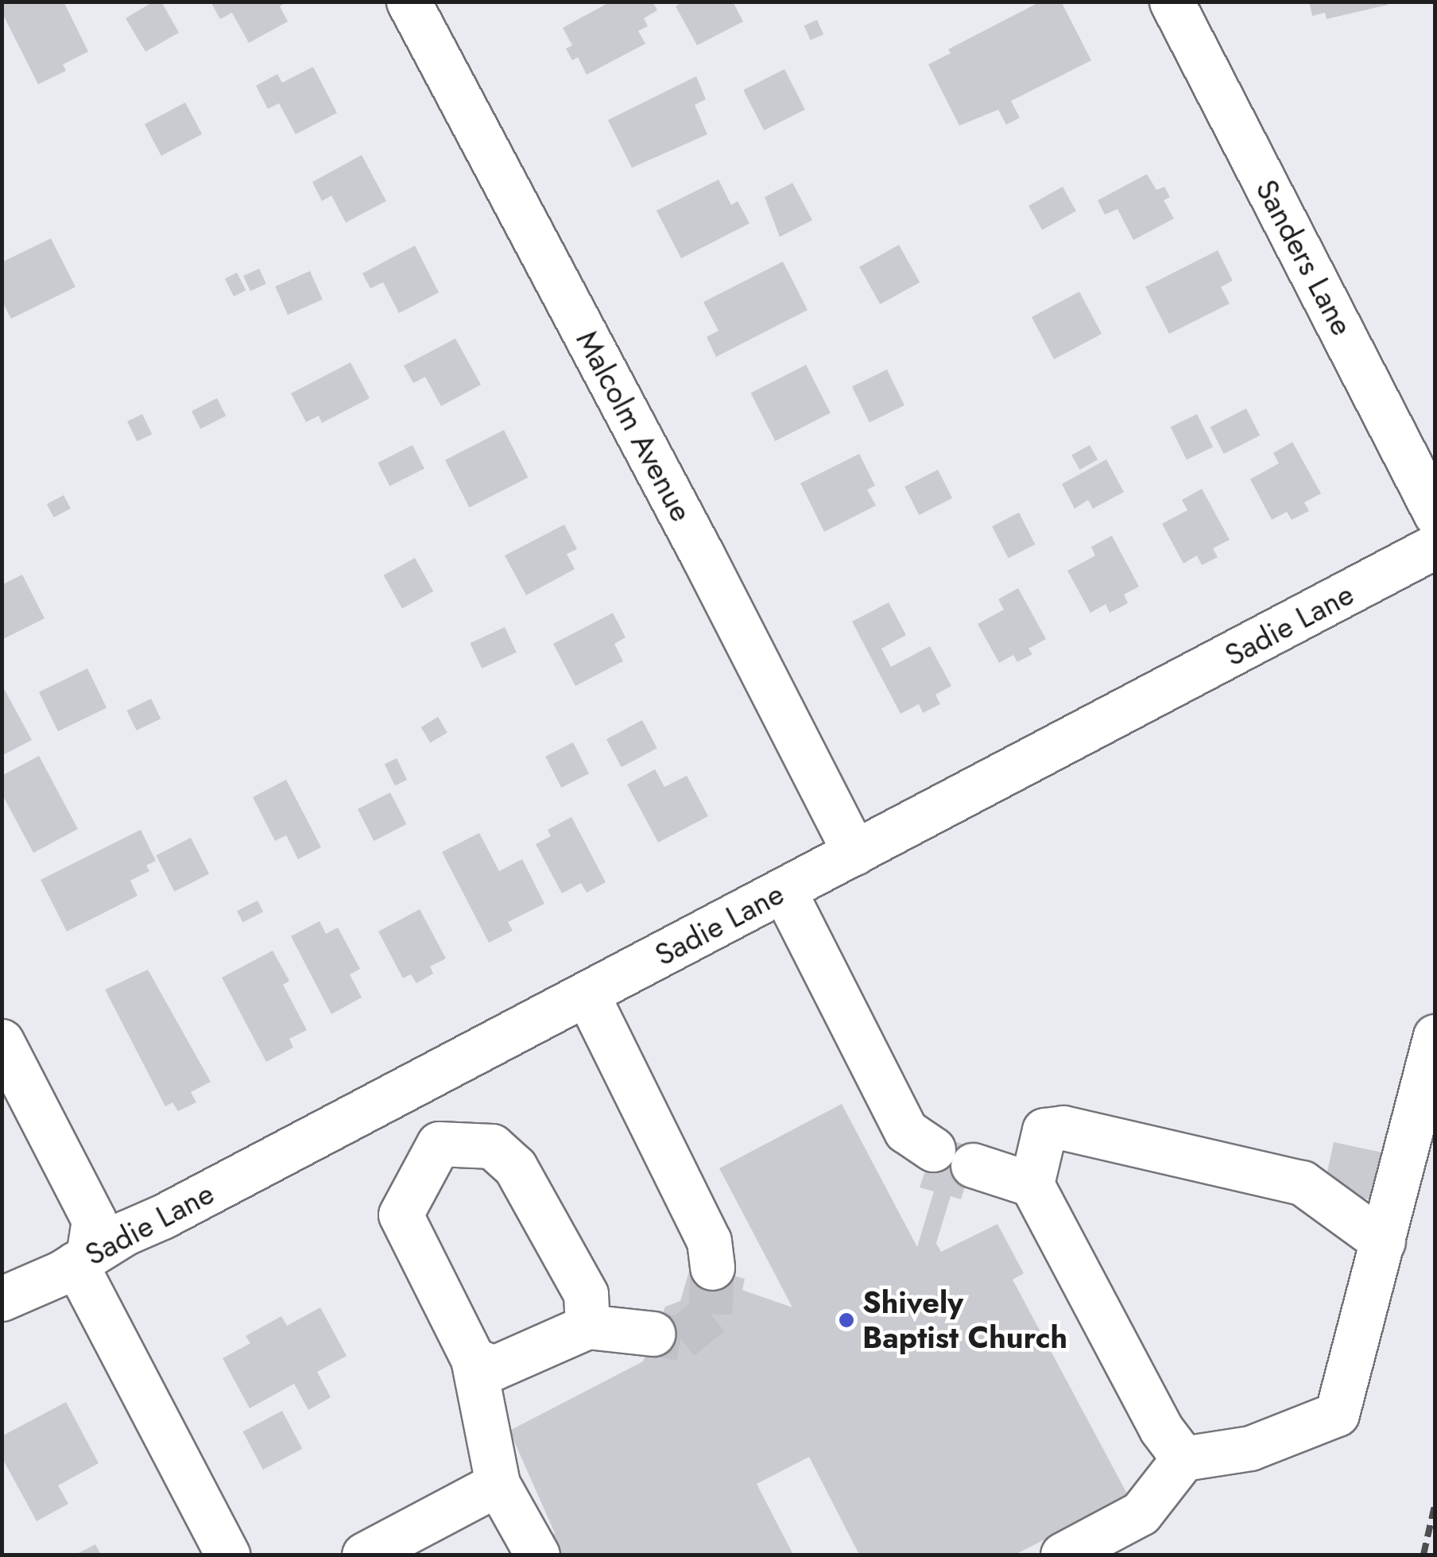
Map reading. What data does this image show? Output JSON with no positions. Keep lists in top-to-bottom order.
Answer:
{
  "streets": {
    "street": ["Sanders Lane", "Malcolm Avenue", "Sadie Lane"]
  },
  "crossings": [
    ["Malcolm Avenue", "Sadie Lane"]
  ],
  "places": ["Shively Baptist Church"]
}
